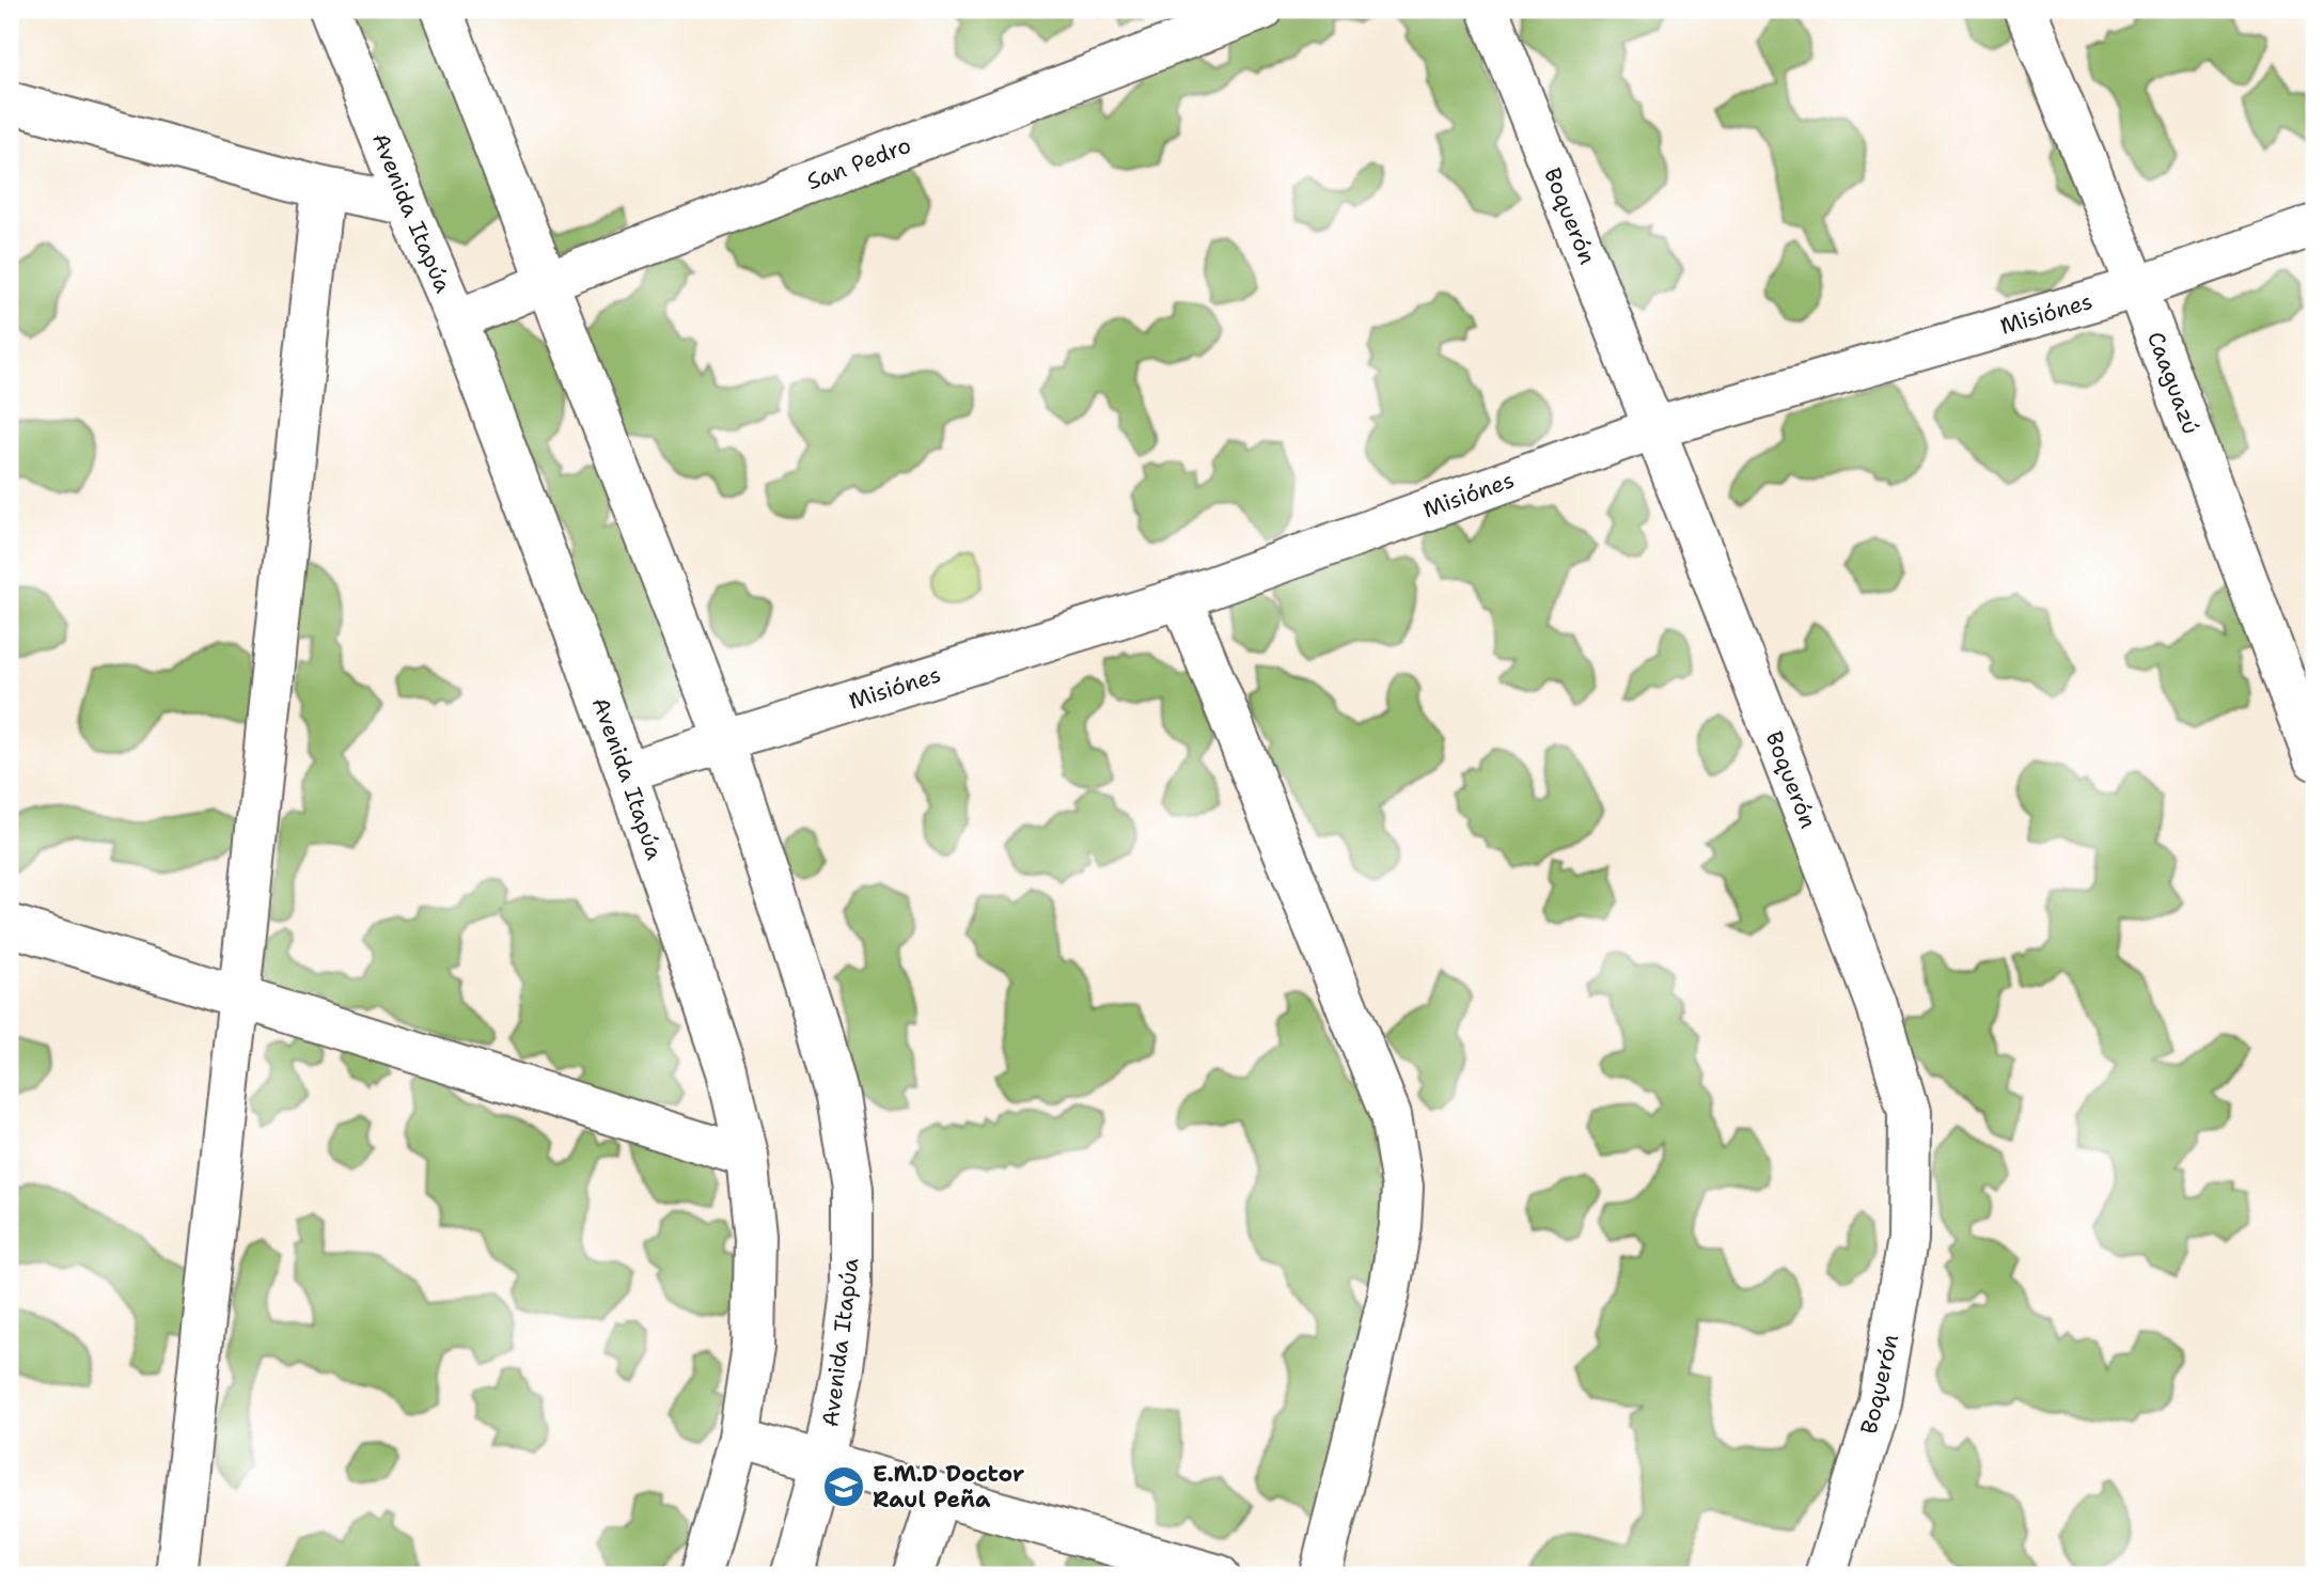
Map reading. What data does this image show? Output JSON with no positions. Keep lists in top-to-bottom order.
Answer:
{
  "streets": {
    "street": [
      "San Pedro",
      "Avenida Itapúa",
      "Boquerón",
      "Misiónes",
      "Caaguazú"
    ]
  },
  "crossings": [
    ["San Pedro", "Avenida Itapúa"],
    ["Avenida Itapúa", "Misiónes"],
    ["Boquerón", "Misiónes"],
    ["Misiónes", "Caaguazú"]
  ],
  "places": {
    "school or university": ["E.M.D Doctor Raul Peña"]
  }
}
